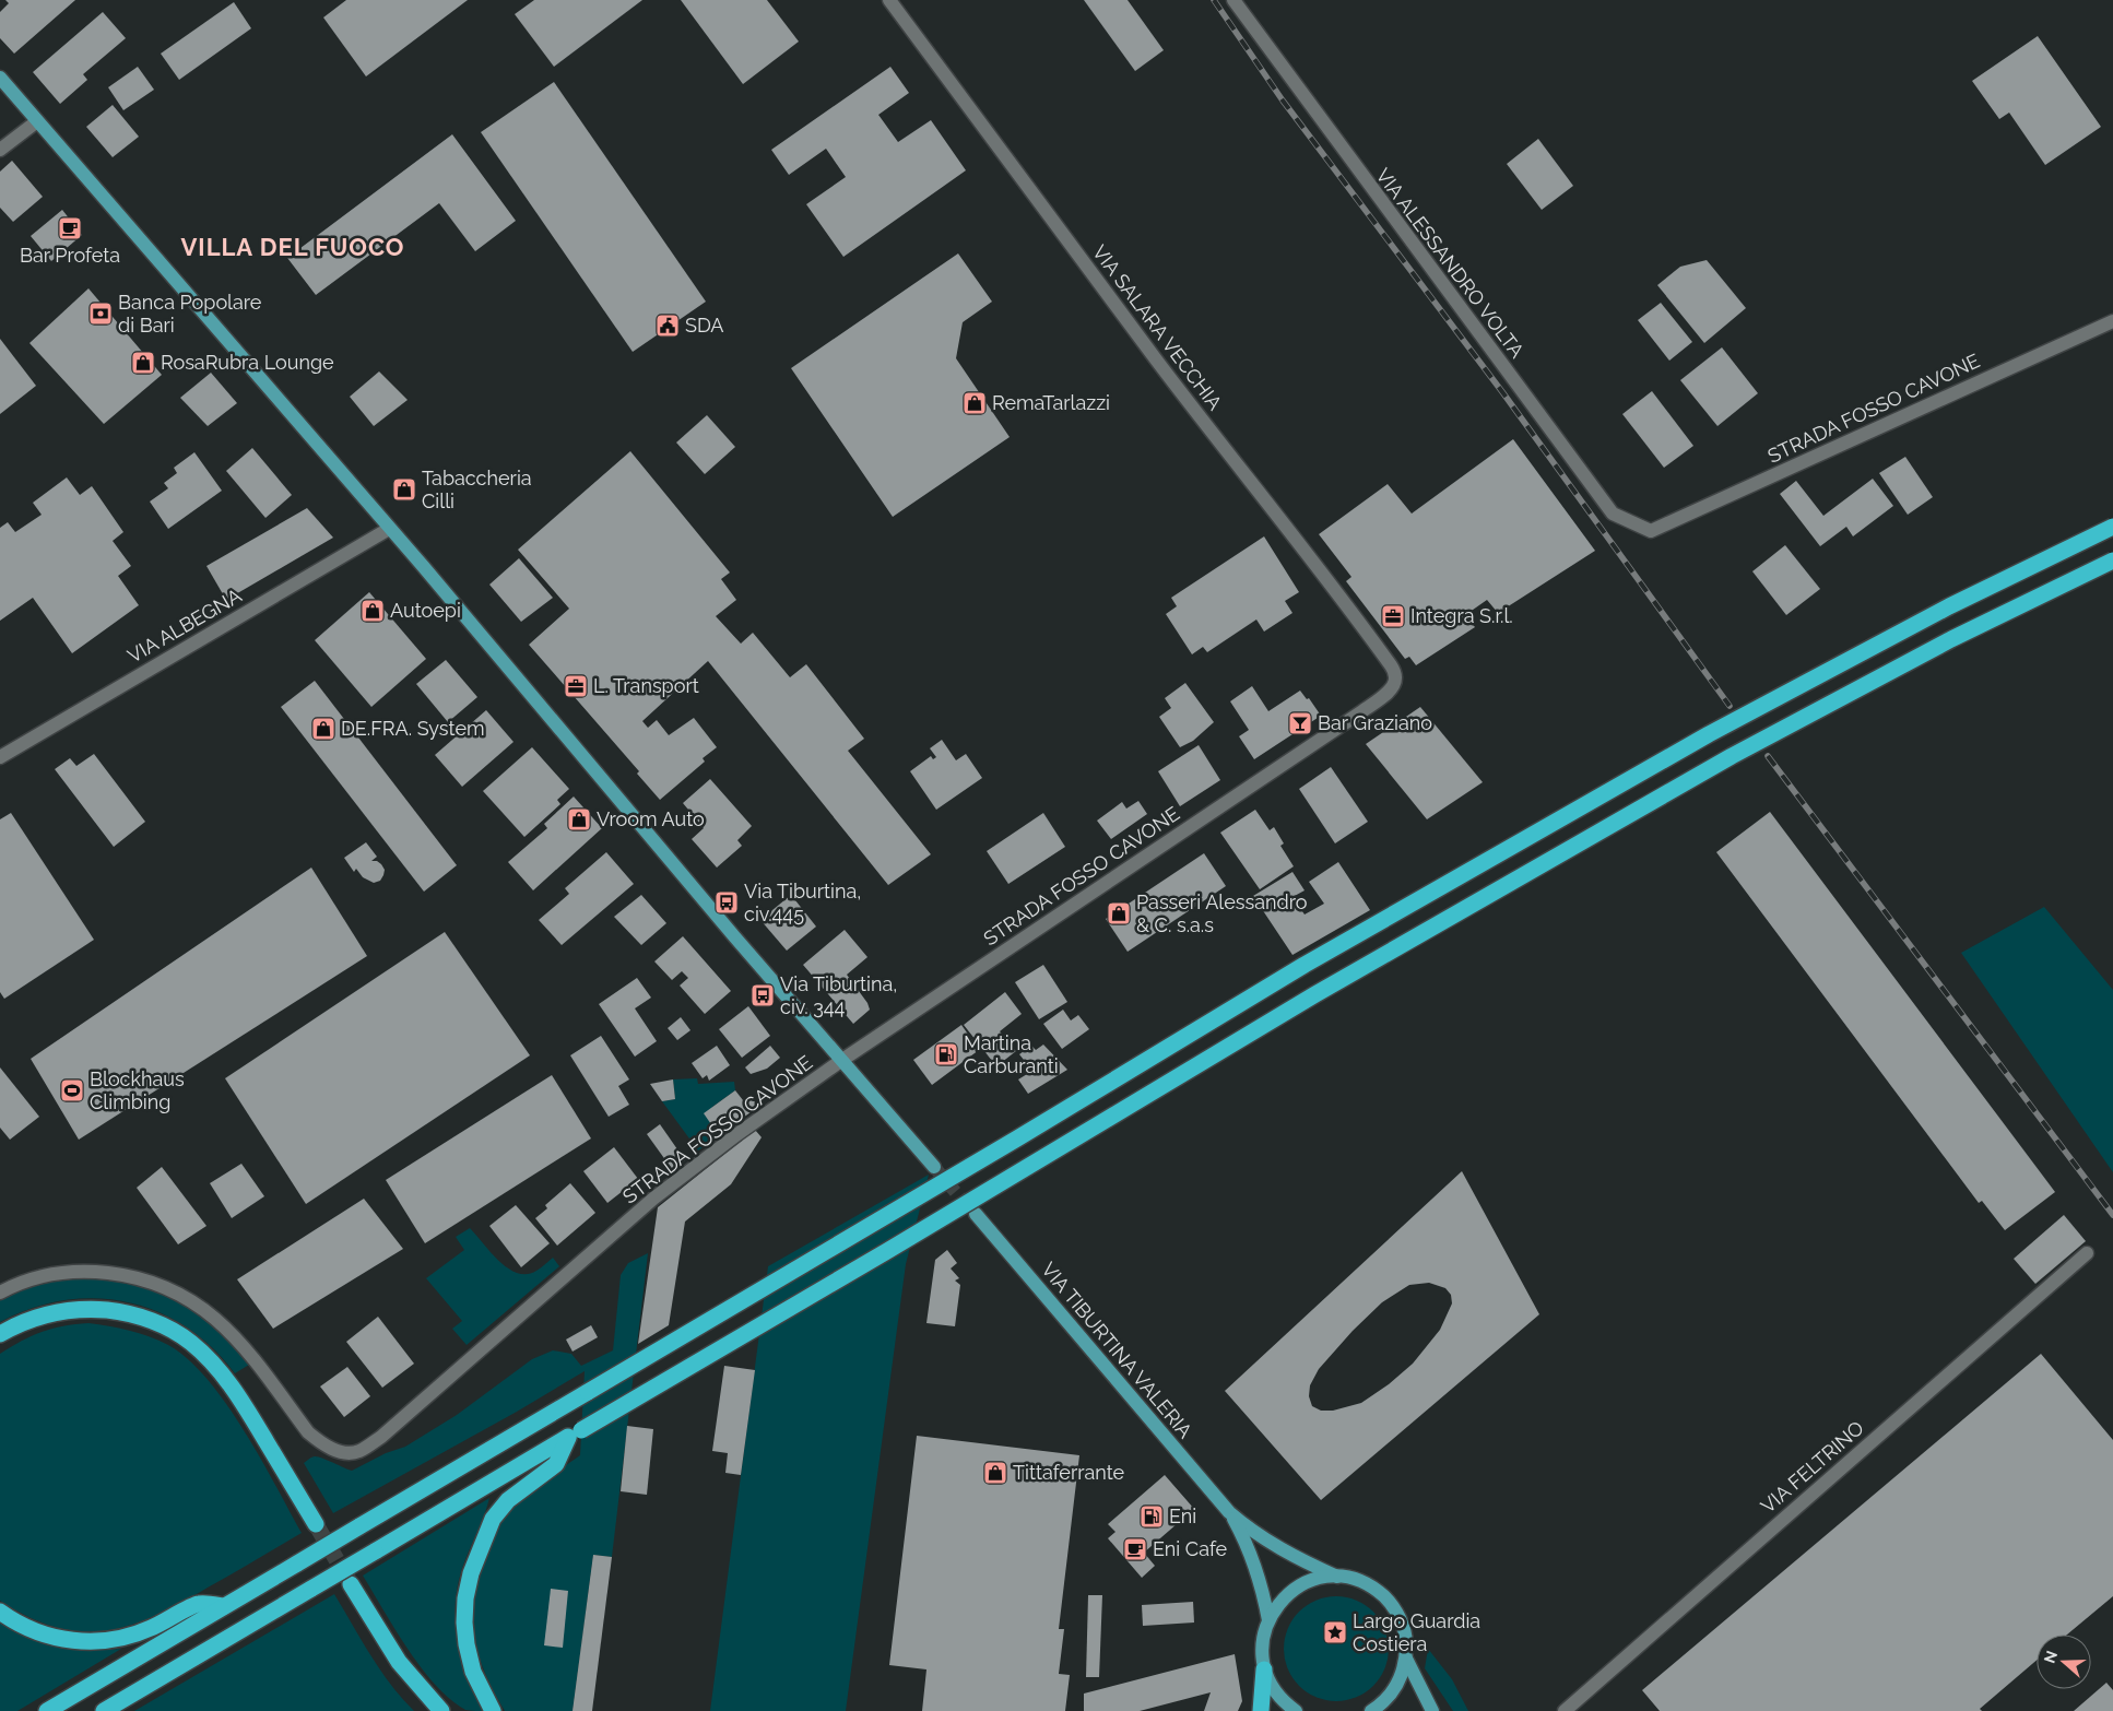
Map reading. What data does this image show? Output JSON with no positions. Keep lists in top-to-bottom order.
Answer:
{
  "streets": {
    "main road": ["VIA TIBURTINA VALERIA"],
    "street": [
      "VIA ALESSANDRO VOLTA",
      "VIA SALARA VECCHIA",
      "STRADA FOSSO CAVONE",
      "VIA ALBEGNA",
      "VIA FELTRINO"
    ]
  },
  "crossings": [
    ["VIA ALESSANDRO VOLTA", "STRADA FOSSO CAVONE"],
    ["VIA SALARA VECCHIA", "STRADA FOSSO CAVONE"]
  ],
  "districts": ["VILLA DEL FUOCO"],
  "places": {
    "cafe": ["Bar Profeta", "Eni Cafe"],
    "bank": ["Banca Popolare di Bari"],
    "public building": ["SDA"],
    "shop": [
      "RosaRubra Lounge",
      "RemaTarlazzi",
      "Tabaccheria Cilli",
      "Autoepi",
      "DE.FRA. System",
      "Vroom Auto",
      "Passeri Alessandro & C. s.a.s",
      "Tittaferrante"
    ],
    "office": ["Integra S.r.l.", "L. Transport"],
    "bar": ["Bar Graziano"],
    "bus stop": ["Via Tiburtina, civ.445", "Via Tiburtina, civ. 344"],
    "fuel station": ["Martina Carburanti", "Eni"],
    "sports": ["Blockhaus Climbing"],
    "place": ["Largo Guardia Costiera"]
  },
  "north": "left"
}
